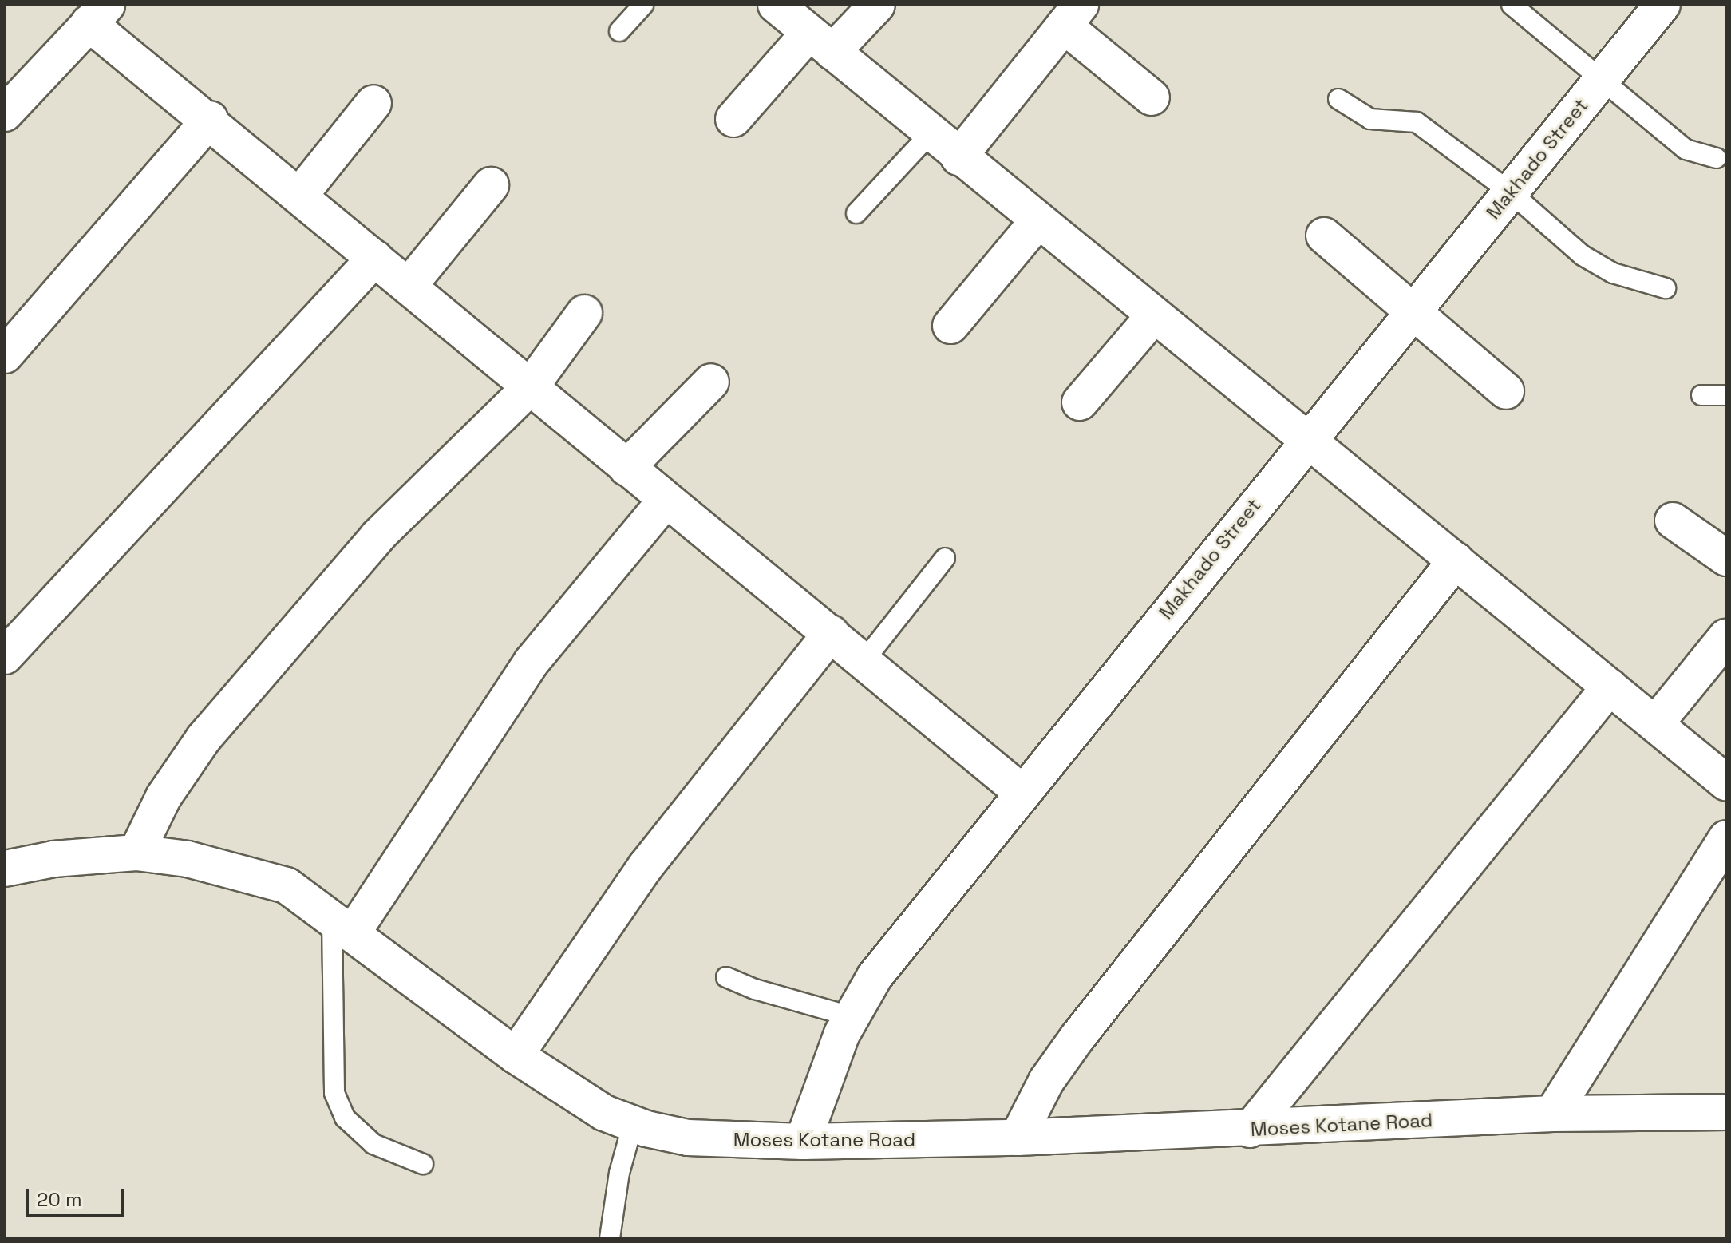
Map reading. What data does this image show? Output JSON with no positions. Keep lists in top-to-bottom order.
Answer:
{
  "streets": {
    "street": ["Makhado Street", "Moses Kotane Road"]
  },
  "crossings": [
    ["Makhado Street", "Moses Kotane Road"]
  ],
  "scale_bar": "20 m"
}
